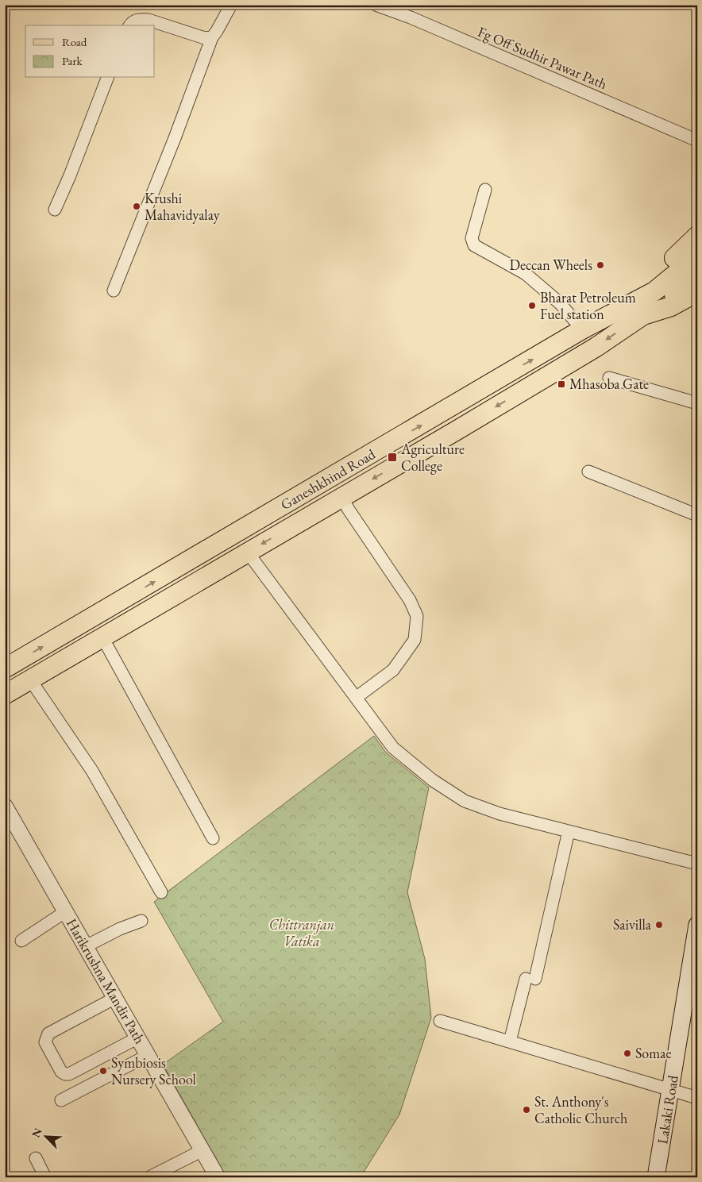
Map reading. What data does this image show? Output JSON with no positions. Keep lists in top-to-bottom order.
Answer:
{
  "streets": {
    "main road": ["Ganeshkhind Road", "Lakaki Road"],
    "street": ["Fg Off Sudhir Pawar Path", "Harikrushna Mandir Path"]
  },
  "parks": ["Chittranjan Vatika"],
  "places": {
    "other": [
      "Krushi Mahavidyalay",
      "Deccan Wheels",
      "Bharat Petroleum Fuel station",
      "Saivilla",
      "Somae",
      "Symbiosis Nursery School",
      "St. Anthony's Catholic Church"
    ],
    "transit": ["Mhasoba Gate", "Agriculture College"]
  },
  "legend": ["Road", "Park"],
  "north": "top left"
}
